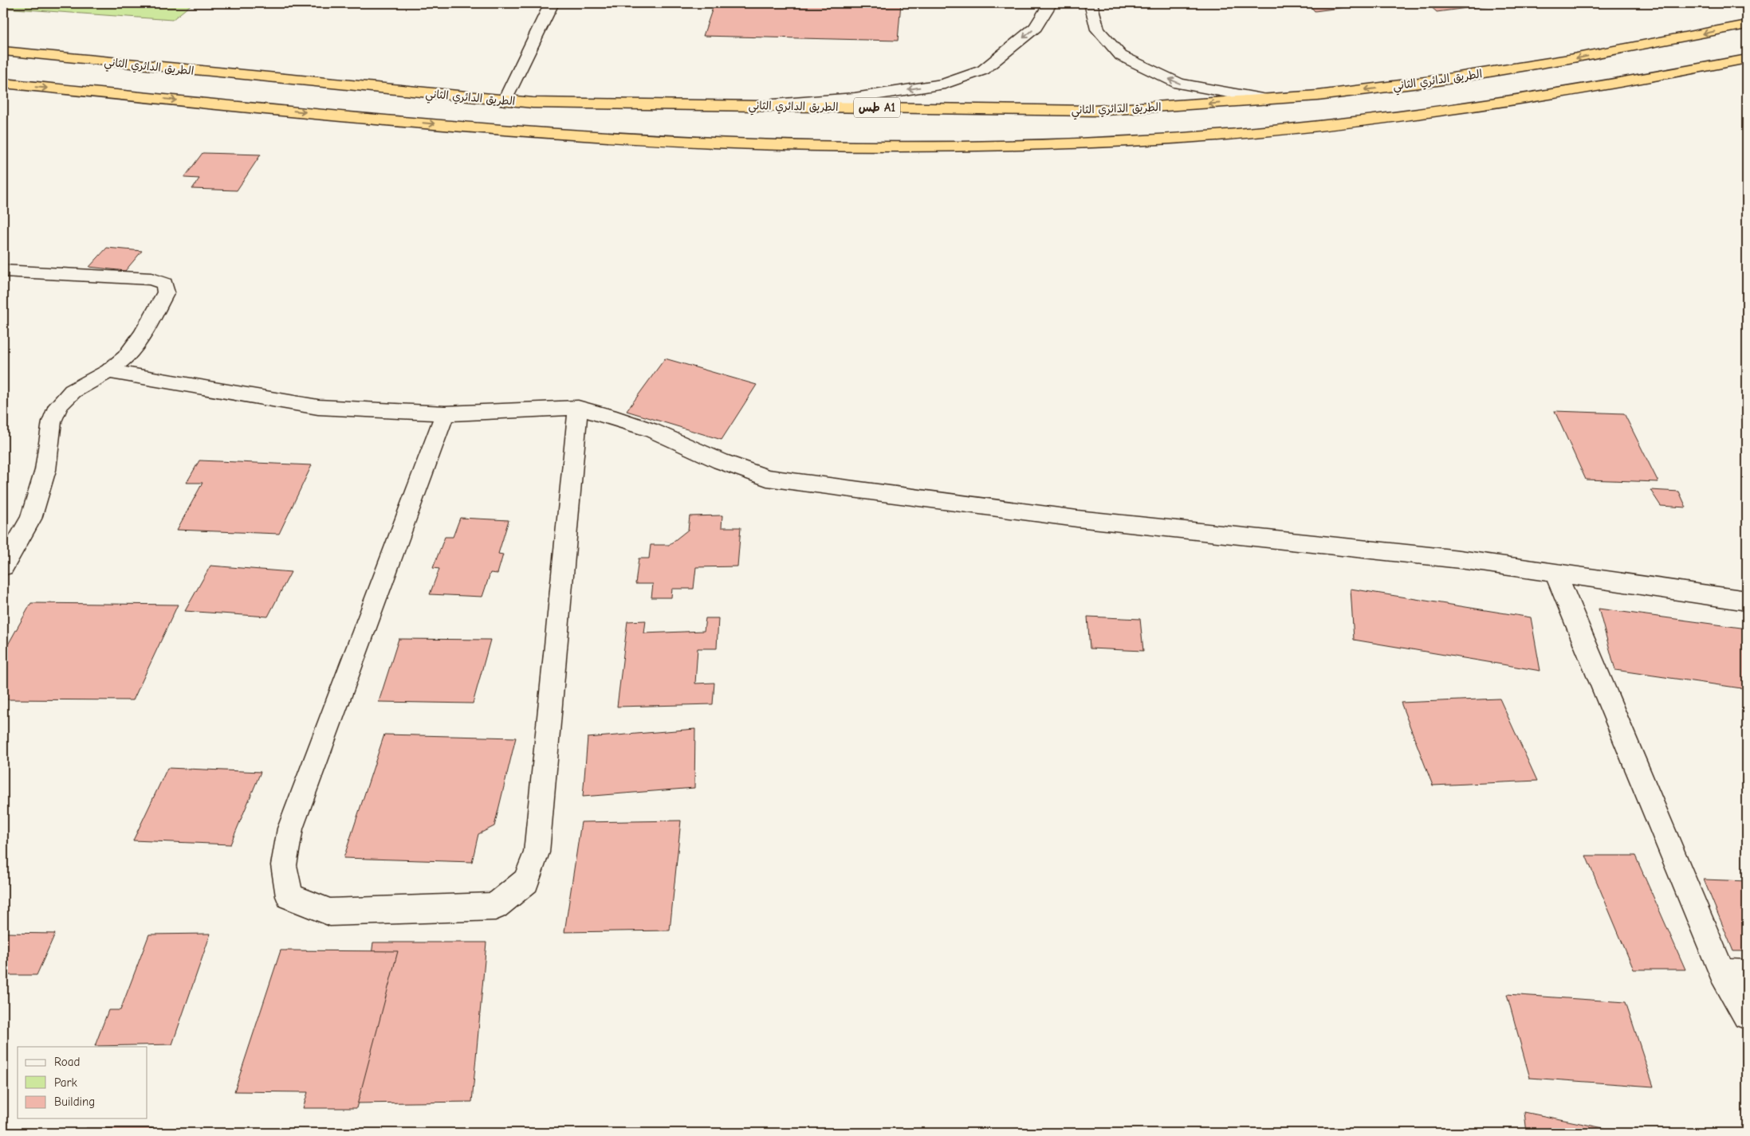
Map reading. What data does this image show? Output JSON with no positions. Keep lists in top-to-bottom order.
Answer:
{
  "streets": {
    "highway": ["الطريق الدائري الثاني", "طس A1"]
  },
  "legend": ["Road", "Park", "Building"]
}
